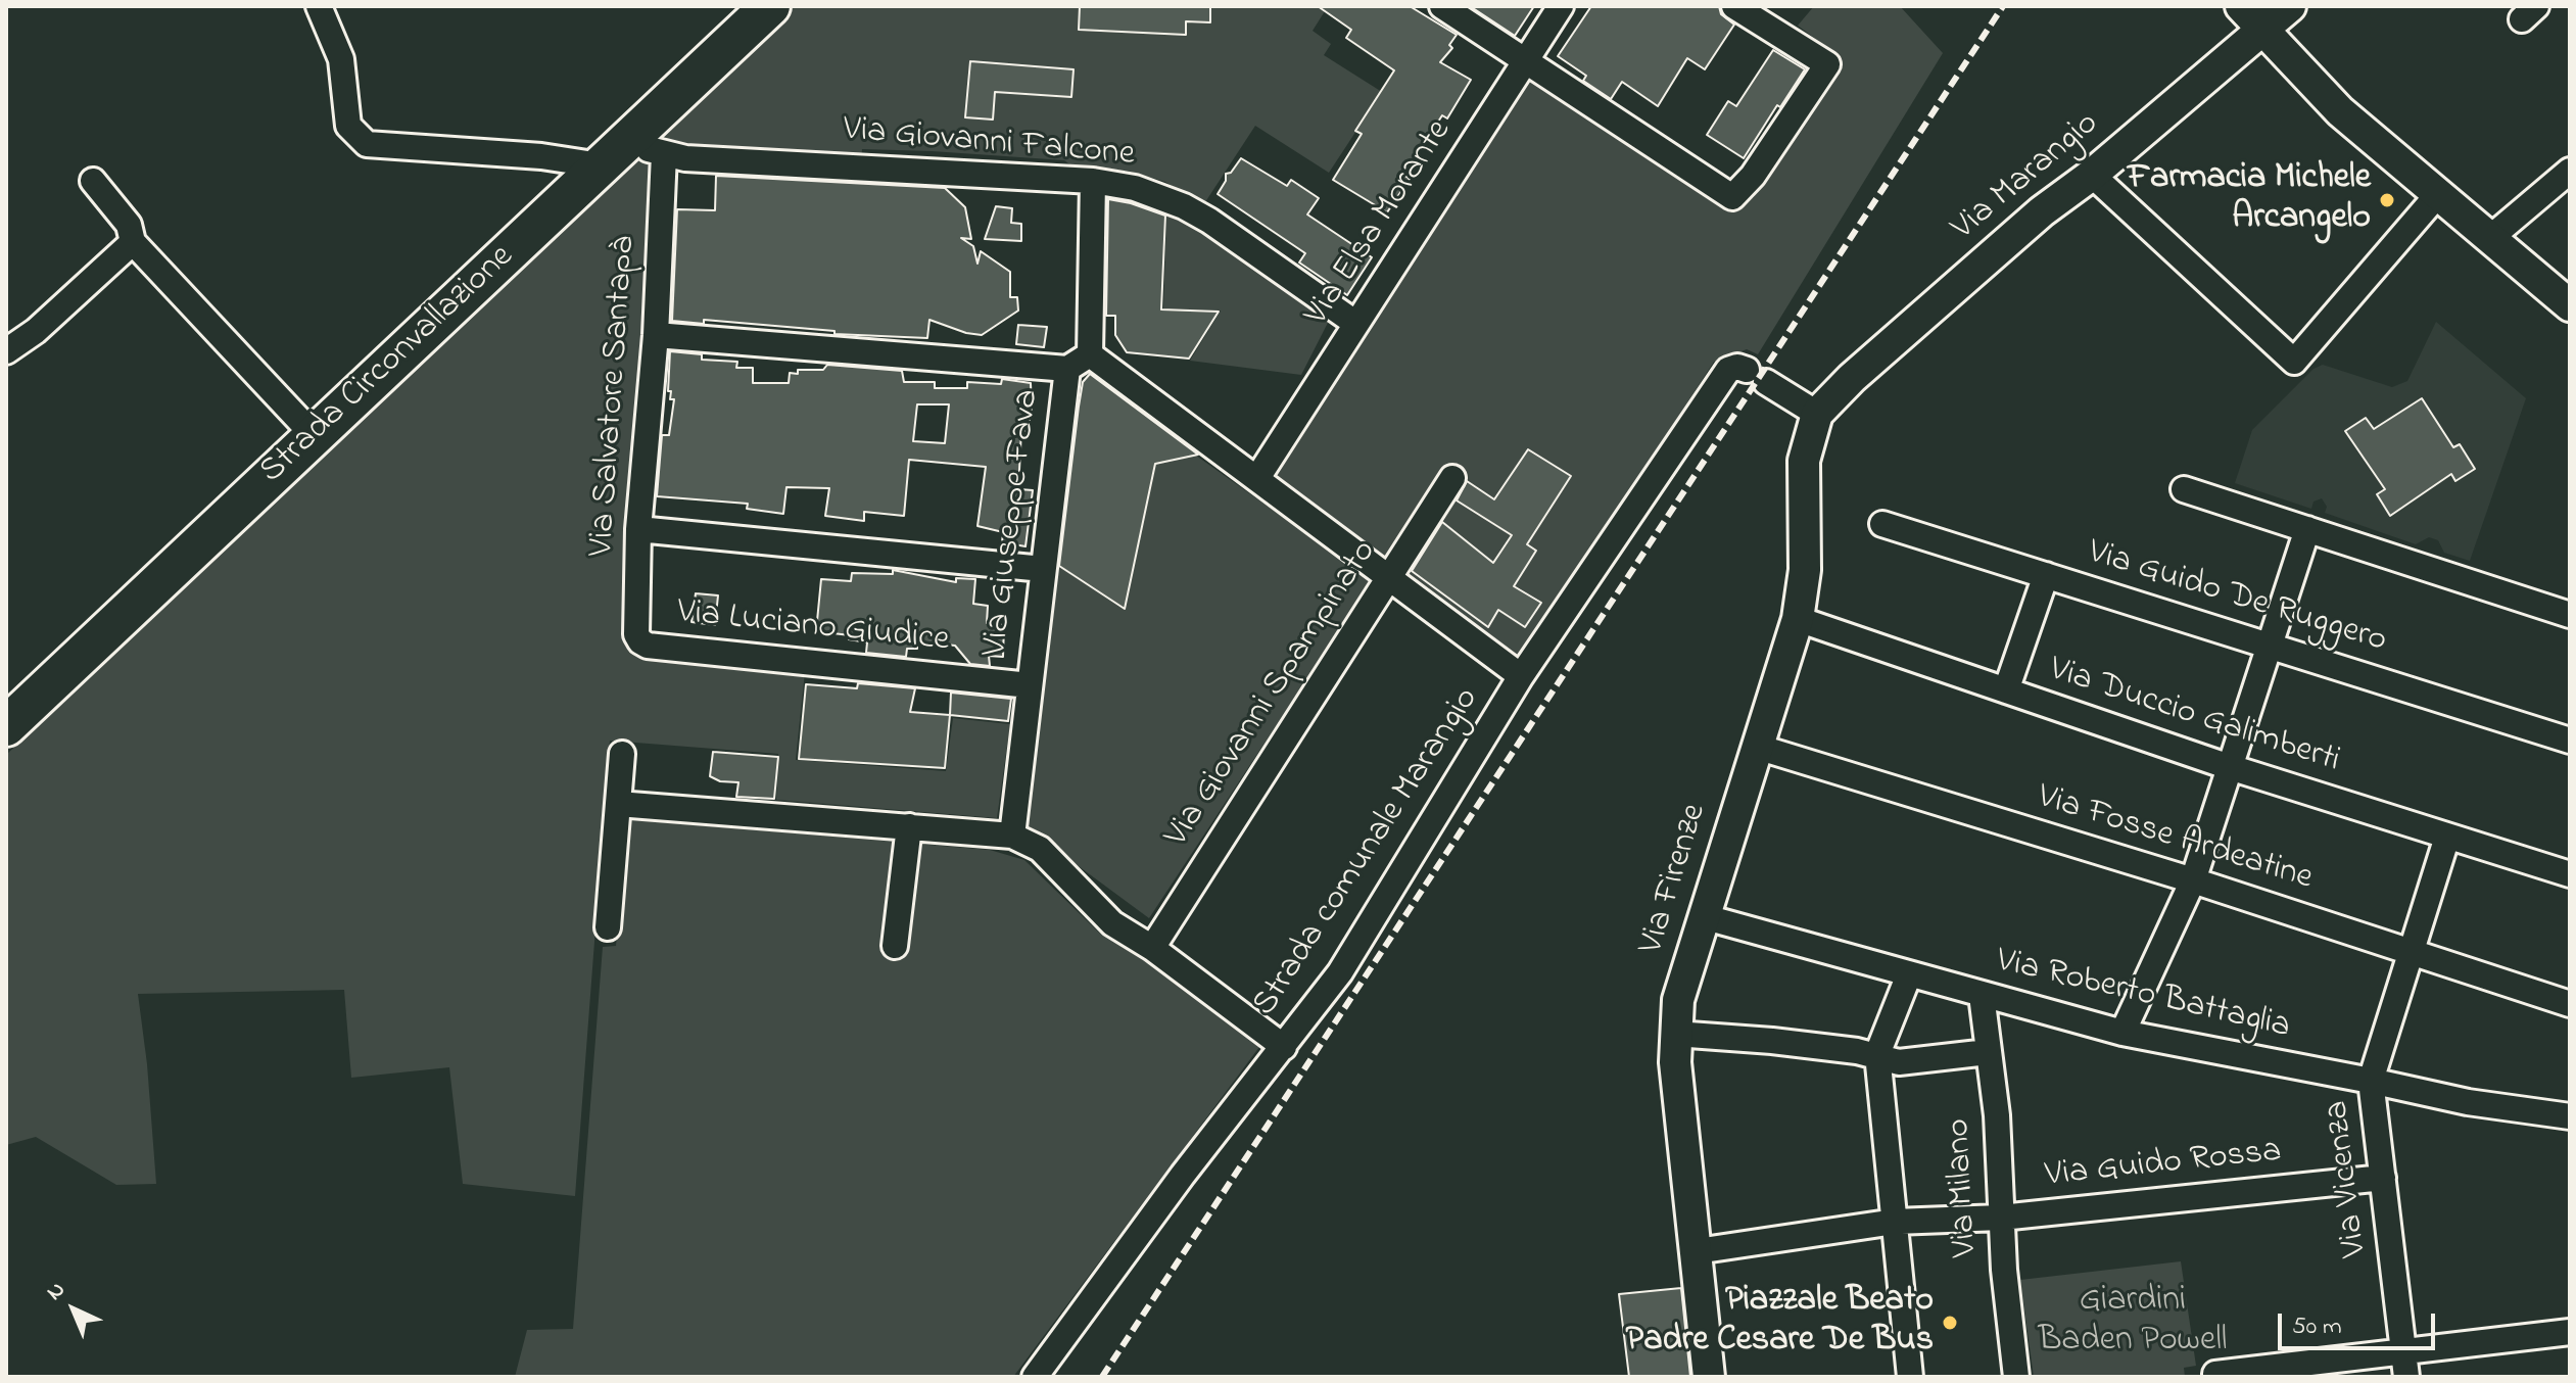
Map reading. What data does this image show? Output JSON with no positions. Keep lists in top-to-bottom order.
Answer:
{
  "streets": {
    "main road": ["Strada Circonvallazione"],
    "street": [
      "Via Giovanni Falcone",
      "Via Marangio",
      "Via Elsa Morante",
      "Via Salvatore Santapà",
      "Via Giuseppe Fava",
      "Via Guido De Ruggero",
      "Via Luciano Giudice",
      "Via Giovanni Spampinato",
      "Via Duccio Galimberti",
      "Via Fosse Ardeatine",
      "Strada comunale Marangio",
      "Via Firenze",
      "Via Roberto Battaglia",
      "Via Guido Rossa",
      "Via Vicenza",
      "Via Milano"
    ]
  },
  "crossings": [
    ["Via Giovanni Falcone", "Via Elsa Morante"],
    ["Via Giovanni Falcone", "Strada Circonvallazione"],
    ["Via Giovanni Falcone", "Via Salvatore Santapà"],
    ["Via Marangio", "Strada comunale Marangio"],
    ["Via Marangio", "Via Firenze"],
    ["Via Salvatore Santapà", "Via Luciano Giudice"],
    ["Via Giuseppe Fava", "Via Luciano Giudice"],
    ["Via Duccio Galimberti", "Via Firenze"],
    ["Via Duccio Galimberti", "Via Vicenza"],
    ["Via Fosse Ardeatine", "Via Firenze"],
    ["Via Fosse Ardeatine", "Via Vicenza"],
    ["Strada comunale Marangio", "Via Firenze"],
    ["Via Firenze", "Via Roberto Battaglia"],
    ["Via Roberto Battaglia", "Via Vicenza"],
    ["Via Roberto Battaglia", "Via Milano"],
    ["Via Guido Rossa", "Via Vicenza"],
    ["Via Guido Rossa", "Via Milano"]
  ],
  "parks": ["Giardini Baden Powell"],
  "places": ["Farmacia Michele Arcangelo", "Piazzale Beato Padre Cesare De Bus"],
  "scale_bar": "50 m",
  "north": "top left"
}
